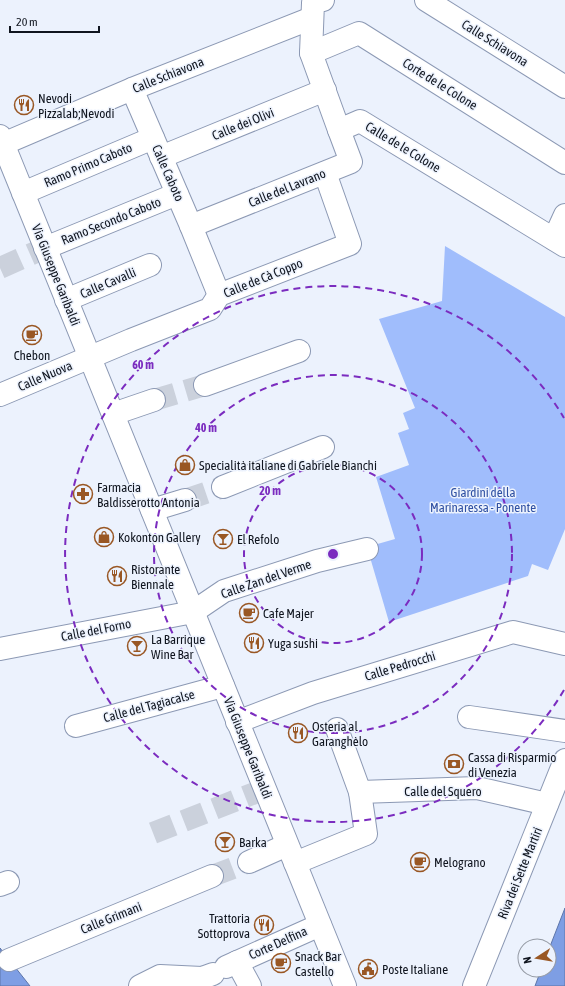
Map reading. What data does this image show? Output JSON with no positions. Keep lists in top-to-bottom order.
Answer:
{
  "streets": {
    "street": [
      "Calle Schiavona",
      "Corte de le Colone",
      "Calle dei Olivi",
      "Calle de le Colone",
      "Ramo Primo Caboto",
      "Calle Caboto",
      "Calle del Lavrano",
      "Ramo Secondo Caboto",
      "Via Giuseppe Garibaldi",
      "Calle de Cà Coppo",
      "Calle Cavalli",
      "Calle Nuova",
      "Calle Zan del Verme",
      "Calle del Forno",
      "Calle Pedrocchi",
      "Calle del Tagiacalse",
      "Calle del Squero",
      "Riva dei Sette Martiri",
      "Calle Grimani",
      "Corte Delfina"
    ]
  },
  "crossings": [
    ["Calle Schiavona", "Calle Caboto"],
    ["Calle Schiavona", "Via Giuseppe Garibaldi"],
    ["Calle dei Olivi", "Ramo Primo Caboto"],
    ["Calle dei Olivi", "Calle Caboto"],
    ["Calle de le Colone", "Calle del Lavrano"],
    ["Ramo Primo Caboto", "Calle Caboto"],
    ["Ramo Primo Caboto", "Via Giuseppe Garibaldi"],
    ["Calle Caboto", "Calle del Lavrano"],
    ["Calle Caboto", "Ramo Secondo Caboto"],
    ["Calle Caboto", "Calle de Cà Coppo"],
    ["Calle del Lavrano", "Calle de Cà Coppo"],
    ["Ramo Secondo Caboto", "Via Giuseppe Garibaldi"],
    ["Via Giuseppe Garibaldi", "Calle de Cà Coppo"],
    ["Via Giuseppe Garibaldi", "Calle Cavalli"],
    ["Via Giuseppe Garibaldi", "Calle Nuova"],
    ["Via Giuseppe Garibaldi", "Calle Zan del Verme"],
    ["Via Giuseppe Garibaldi", "Calle del Forno"],
    ["Via Giuseppe Garibaldi", "Calle Pedrocchi"],
    ["Via Giuseppe Garibaldi", "Calle del Tagiacalse"],
    ["Via Giuseppe Garibaldi", "Corte Delfina"],
    ["Calle de Cà Coppo", "Calle Nuova"],
    ["Calle Zan del Verme", "Calle del Forno"],
    ["Calle del Squero", "Riva dei Sette Martiri"]
  ],
  "parks": ["Giardini della Marinaressa - Ponente"],
  "places": {
    "restaurant": [
      "Nevodi Pizzalab;Nevodi",
      "Ristorante Biennale",
      "Yuga sushi",
      "Osteria al Garanghèlo",
      "Trattoria Sottoprova"
    ],
    "cafe": [
      "Chebon",
      "Cafe Majer",
      "Melograno",
      "Snack Bar Castello"
    ],
    "shop": ["Specialità italiane di Gabriele Bianchi", "Kokonton Gallery"],
    "pharmacy": ["Farmacia Baldisserotto Antonia"],
    "bar": ["El Refolo", "La Barrique Wine Bar", "Barka"],
    "bank": ["Cassa di Risparmio di Venezia"],
    "public building": ["Poste Italiane"]
  },
  "scale_bar": "20 m",
  "north": "left",
  "rings": ["60 m", "40 m", "20 m"]
}
